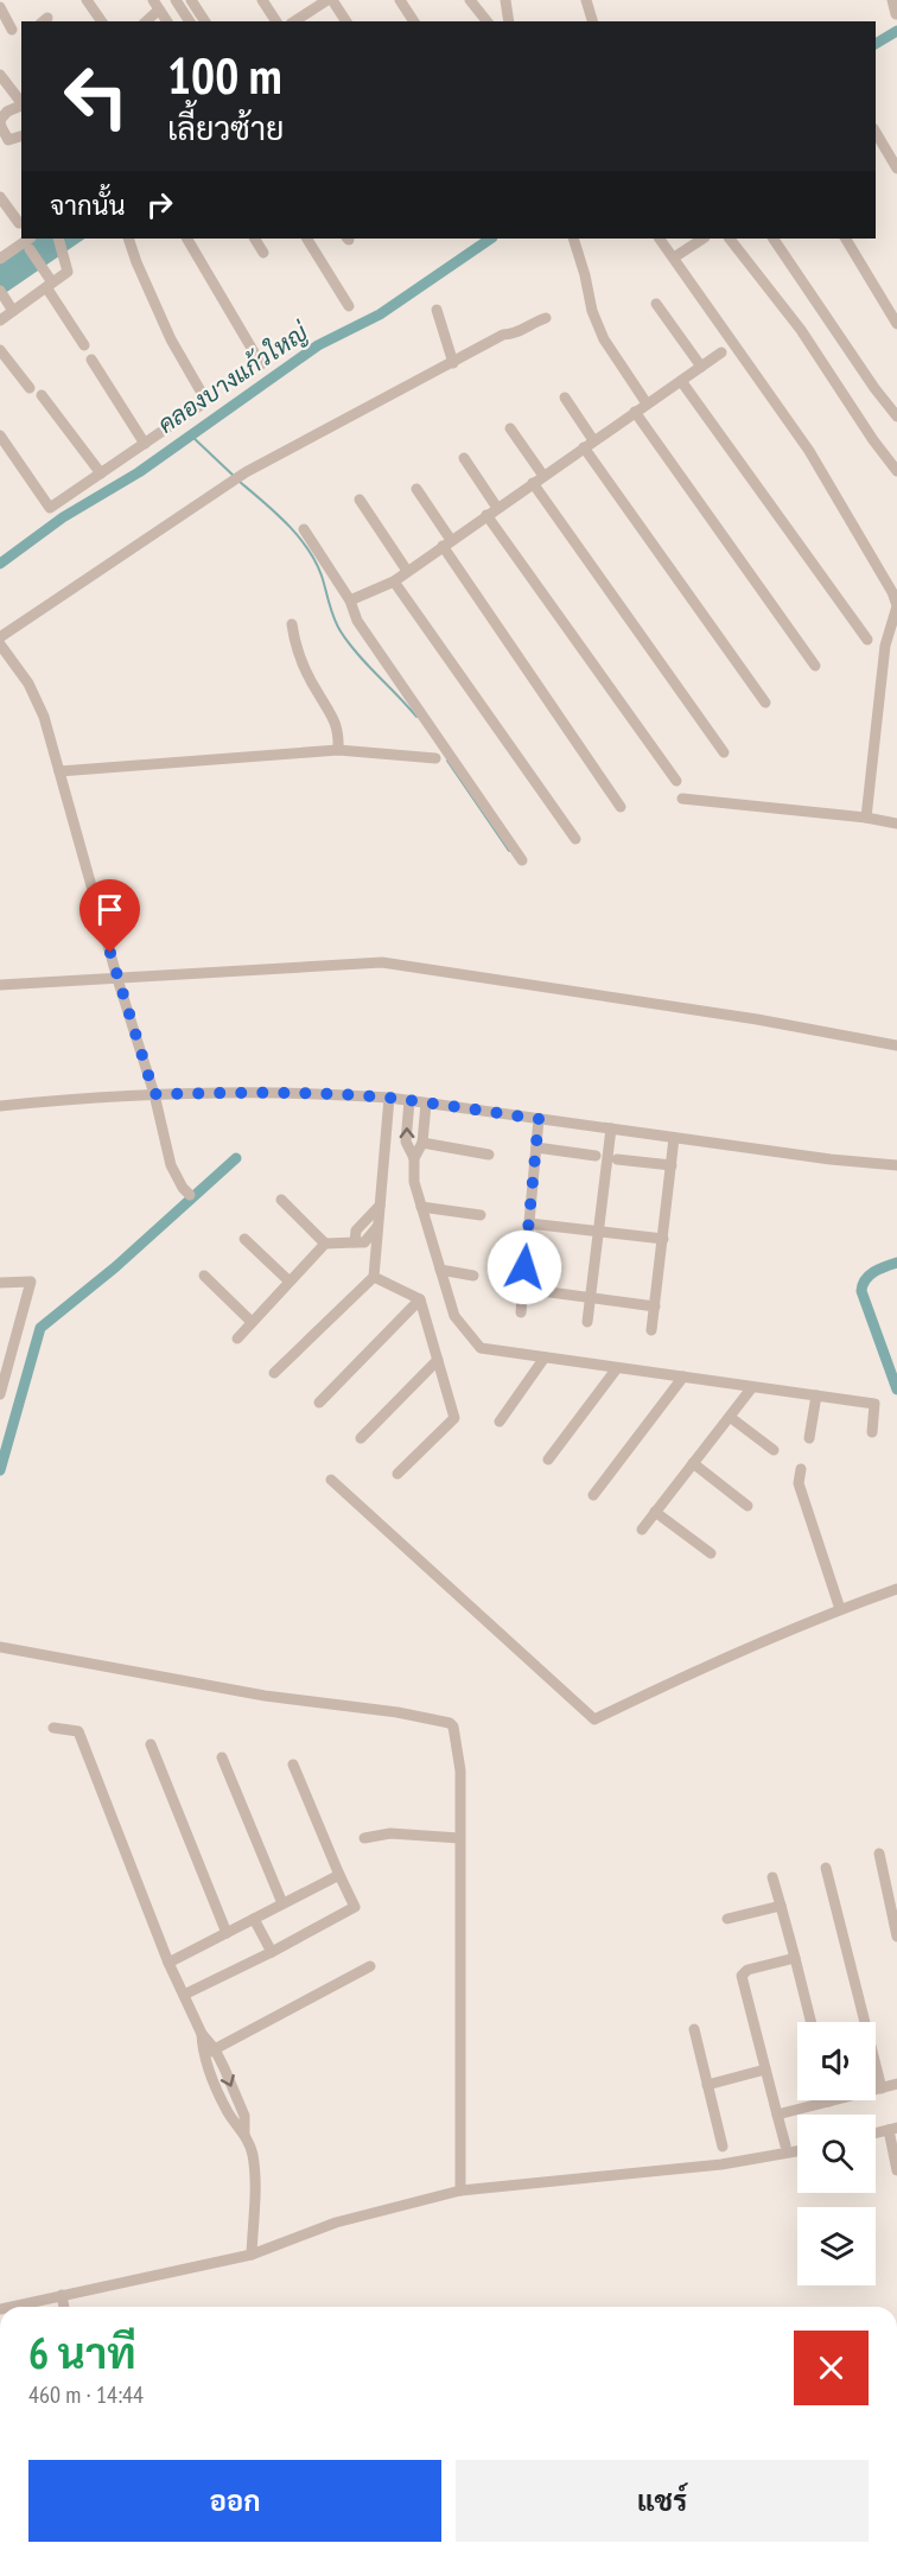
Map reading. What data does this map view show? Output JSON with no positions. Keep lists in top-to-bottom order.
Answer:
{
  "water": ["คลองบางแก้วใหญ่"],
  "page": {
    "turn": ["100 m", "เลี้ยวซ้าย"],
    "then": "จากนั้น",
    "heading": ["6 นาที", "460 m · 14:44"],
    "buttons": ["ออก", "แชร์"]
  }
}
